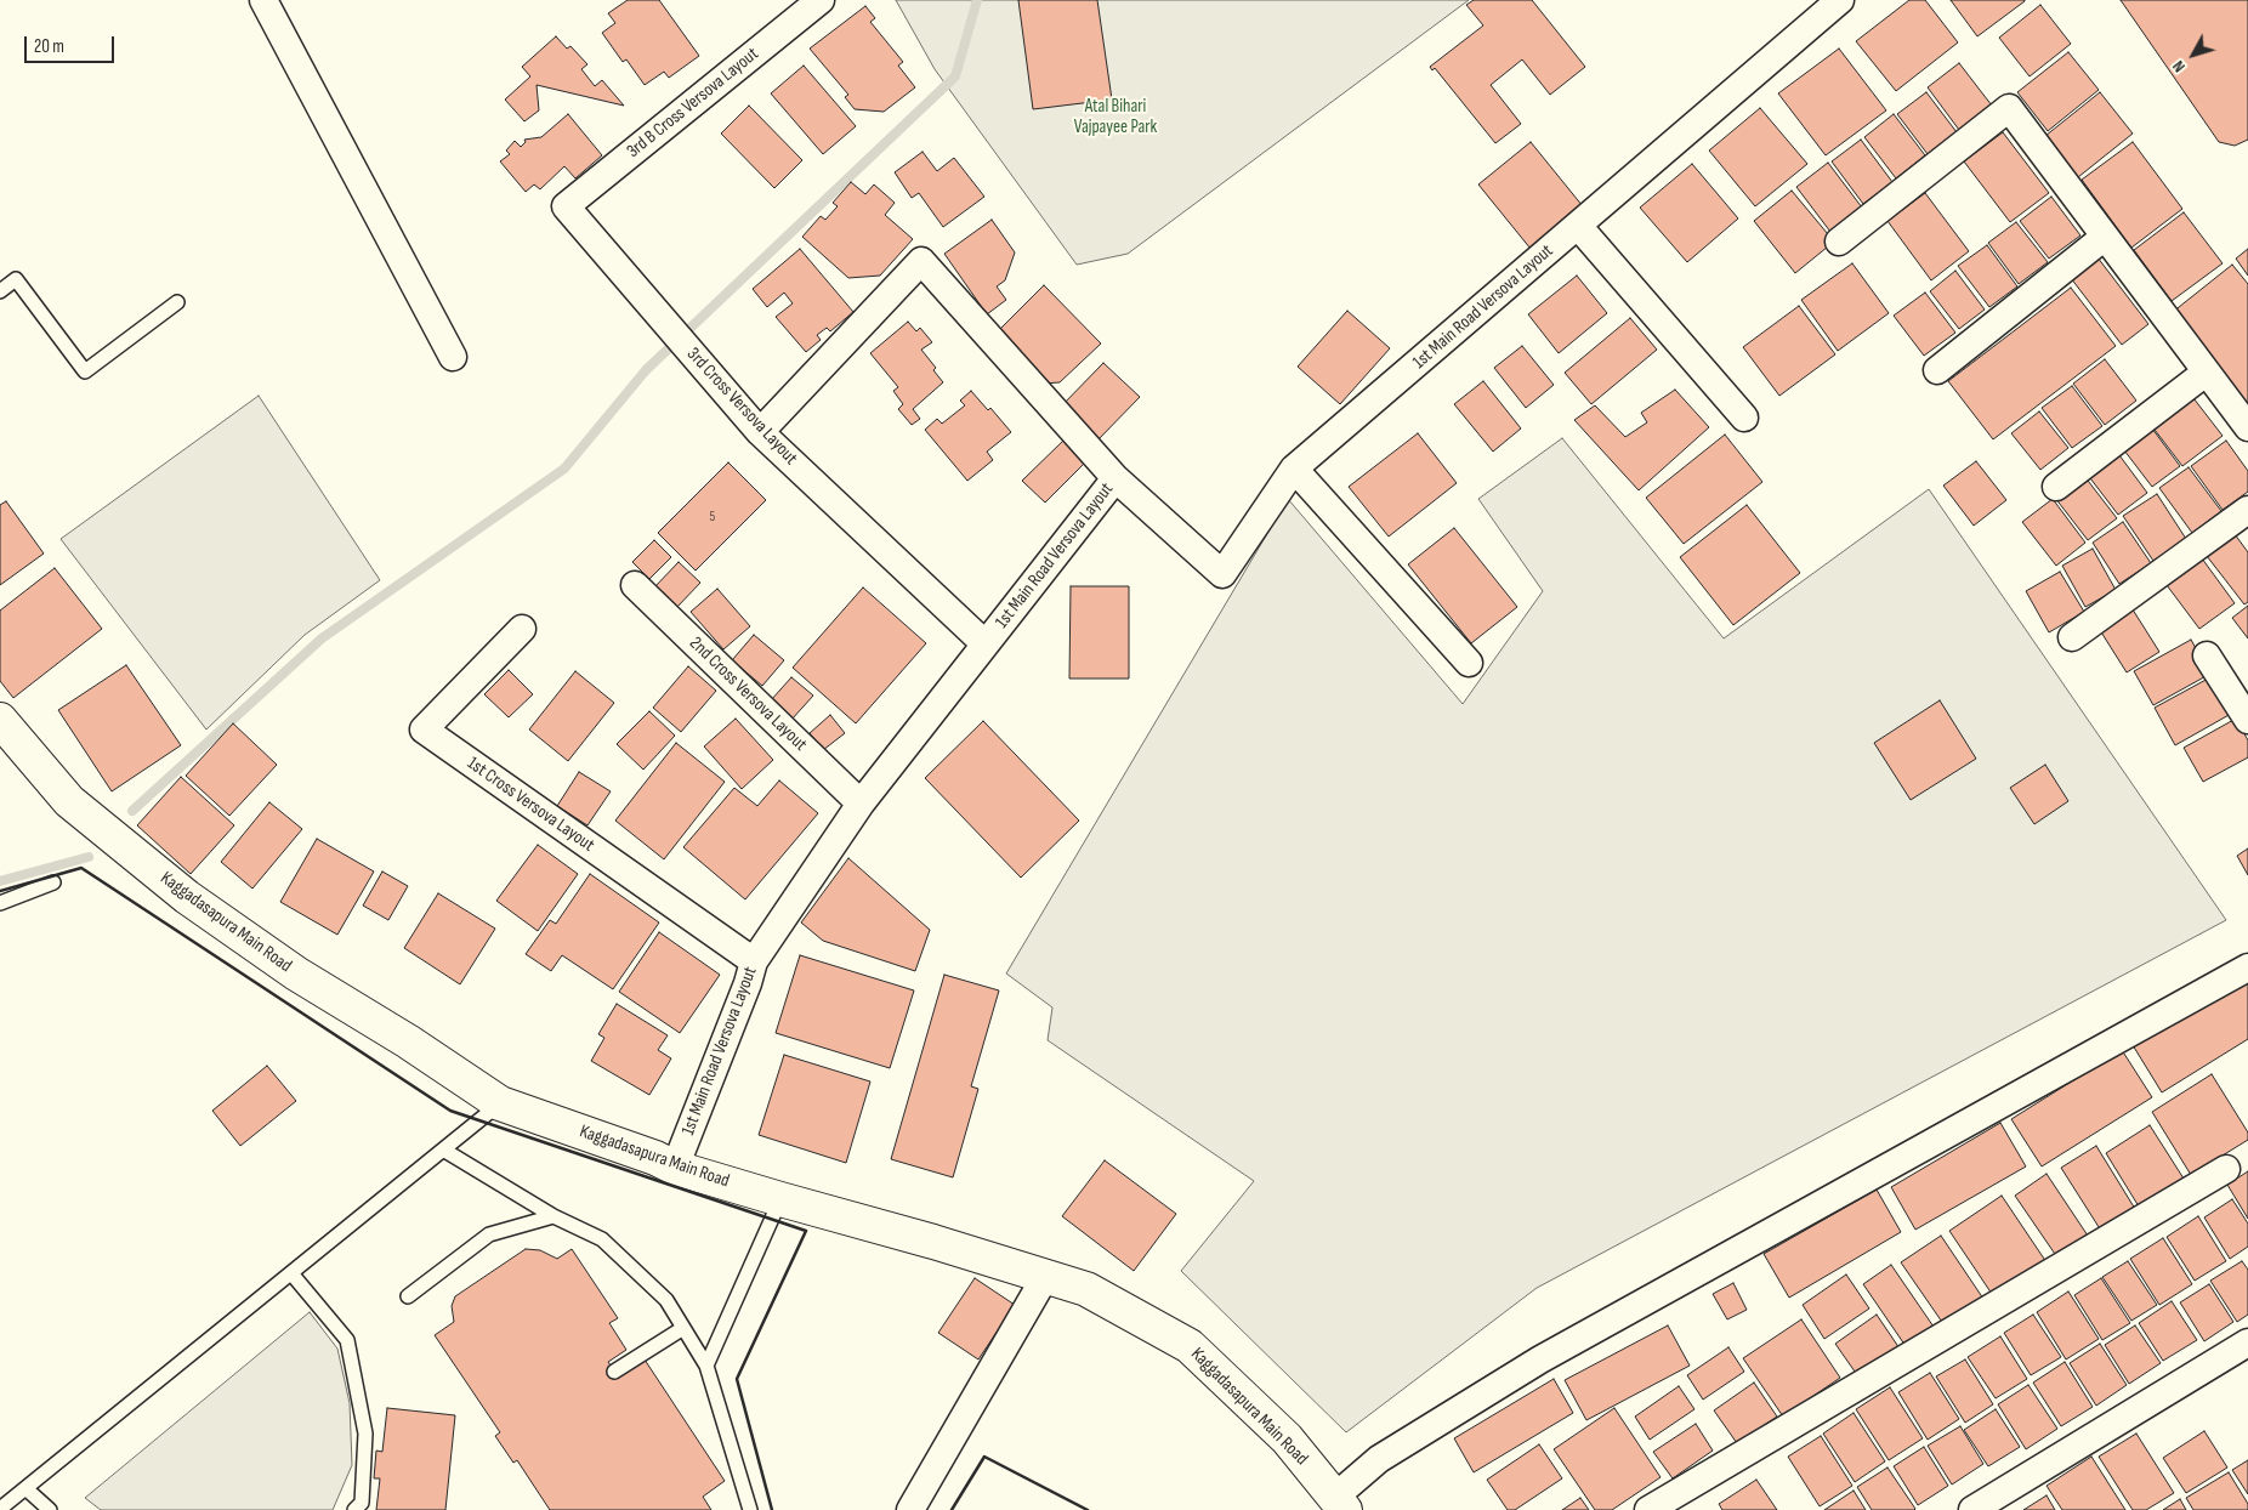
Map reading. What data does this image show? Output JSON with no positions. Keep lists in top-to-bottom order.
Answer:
{
  "streets": {
    "main road": ["Kaggadasapura Main Road"],
    "street": [
      "3rd B Cross Versova Layout",
      "1st Main Road Versova Layout",
      "3rd Cross Versova Layout",
      "2nd Cross Versova Layout",
      "1st Cross Versova Layout"
    ]
  },
  "crossings": [
    ["3rd B Cross Versova Layout", "3rd Cross Versova Layout"],
    ["1st Main Road Versova Layout", "3rd Cross Versova Layout"],
    ["1st Main Road Versova Layout", "2nd Cross Versova Layout"],
    ["1st Main Road Versova Layout", "1st Cross Versova Layout"],
    ["1st Main Road Versova Layout", "Kaggadasapura Main Road"]
  ],
  "parks": ["Atal Bihari Vajpayee Park"],
  "house_numbers": ["5"],
  "scale_bar": "20 m",
  "north": "bottom left"
}
